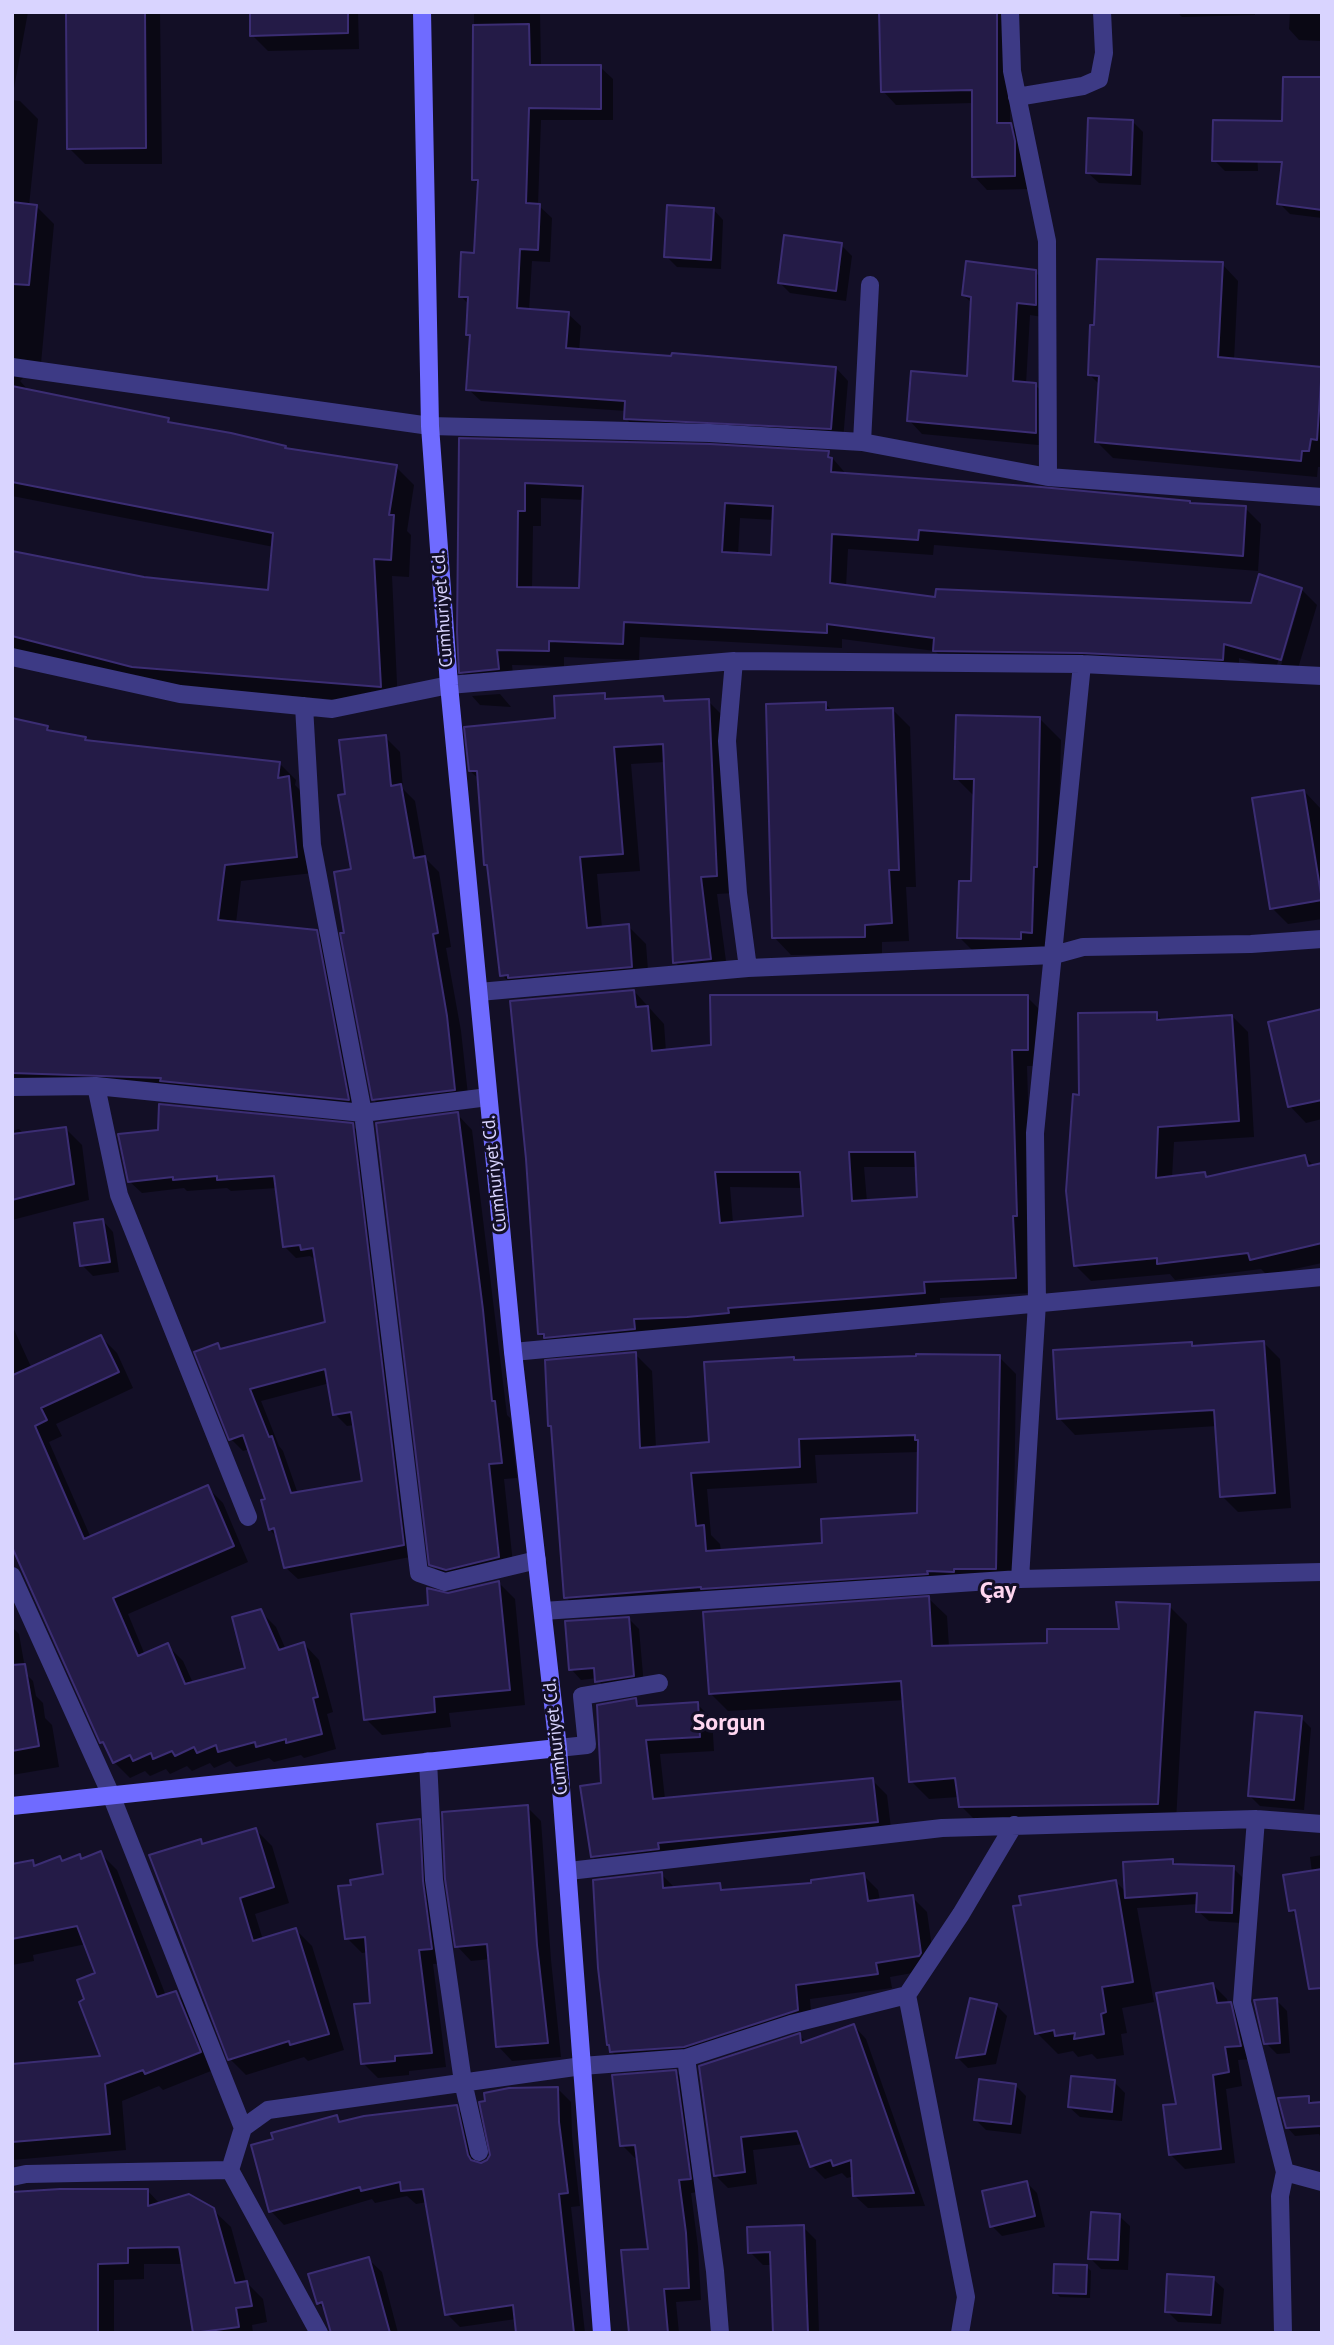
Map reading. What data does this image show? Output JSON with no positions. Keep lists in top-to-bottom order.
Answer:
{
  "streets": {
    "main road": ["Cumhuriyet Cd."]
  },
  "districts": ["Çay", "Sorgun"]
}
